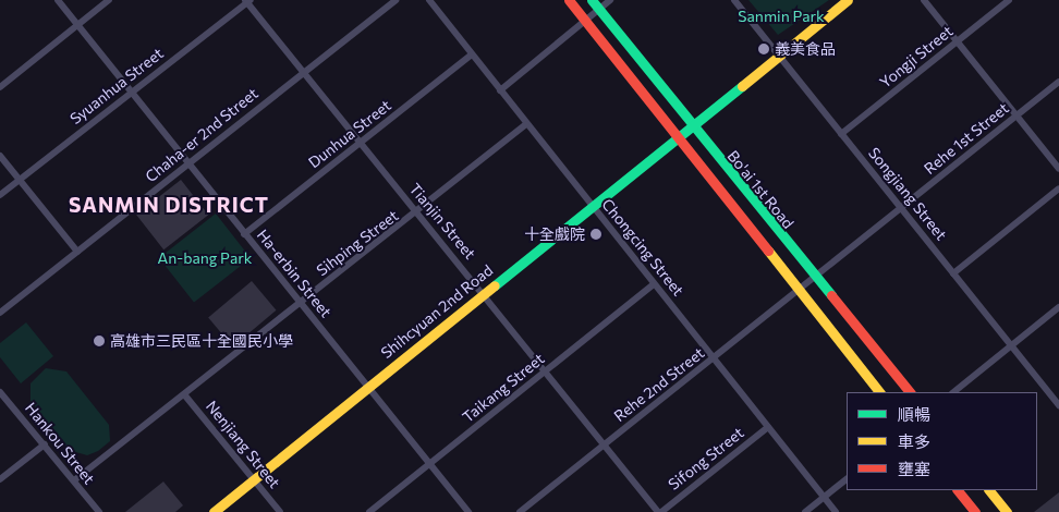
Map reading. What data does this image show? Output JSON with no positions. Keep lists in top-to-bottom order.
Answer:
{
  "streets": {
    "main road": ["Bo'ai 1st Road", "Shihcyuan 2nd Road"],
    "street": [
      "Yongji Street",
      "Syuanhua Street",
      "Dunhua Street",
      "Chaha-er 2nd Street",
      "Rehe 1st Street",
      "Songjiang Street",
      "Tianjin Street",
      "Sihping Street",
      "Chongcing Street",
      "Ha-erbin Street",
      "Rehe 2nd Street",
      "Taikang Street",
      "Hankou Street",
      "Nenjiang Street",
      "Sifong Street"
    ]
  },
  "crossings": [
    ["Yongji Street", "Songjiang Street"],
    ["Syuanhua Street", "Tianjin Street"],
    ["Syuanhua Street", "Ha-erbin Street"],
    ["Dunhua Street", "Tianjin Street"],
    ["Dunhua Street", "Chongcing Street"],
    ["Dunhua Street", "Ha-erbin Street"],
    ["Chaha-er 2nd Street", "Tianjin Street"],
    ["Chaha-er 2nd Street", "Ha-erbin Street"],
    ["Rehe 1st Street", "Bo'ai 1st Road"],
    ["Rehe 1st Street", "Songjiang Street"],
    ["Rehe 1st Street", "Rehe 2nd Street"],
    ["Bo'ai 1st Road", "Shihcyuan 2nd Road"],
    ["Bo'ai 1st Road", "Rehe 2nd Street"],
    ["Songjiang Street", "Shihcyuan 2nd Road"],
    ["Tianjin Street", "Sihping Street"],
    ["Tianjin Street", "Shihcyuan 2nd Road"],
    ["Tianjin Street", "Rehe 2nd Street"],
    ["Tianjin Street", "Taikang Street"],
    ["Tianjin Street", "Sifong Street"],
    ["Sihping Street", "Chongcing Street"],
    ["Sihping Street", "Ha-erbin Street"],
    ["Sihping Street", "Hankou Street"],
    ["Sihping Street", "Nenjiang Street"],
    ["Chongcing Street", "Shihcyuan 2nd Road"],
    ["Chongcing Street", "Rehe 2nd Street"],
    ["Chongcing Street", "Taikang Street"],
    ["Chongcing Street", "Sifong Street"],
    ["Ha-erbin Street", "Shihcyuan 2nd Road"],
    ["Ha-erbin Street", "Taikang Street"],
    ["Shihcyuan 2nd Road", "Nenjiang Street"]
  ],
  "districts": ["SANMIN DISTRICT"],
  "parks": ["Sanmin Park", "An-bang Park"],
  "places": ["義美食品", "十全戲院", "高雄市三民區十全國民小學"],
  "legend": ["順暢", "車多", "壅塞"]
}
